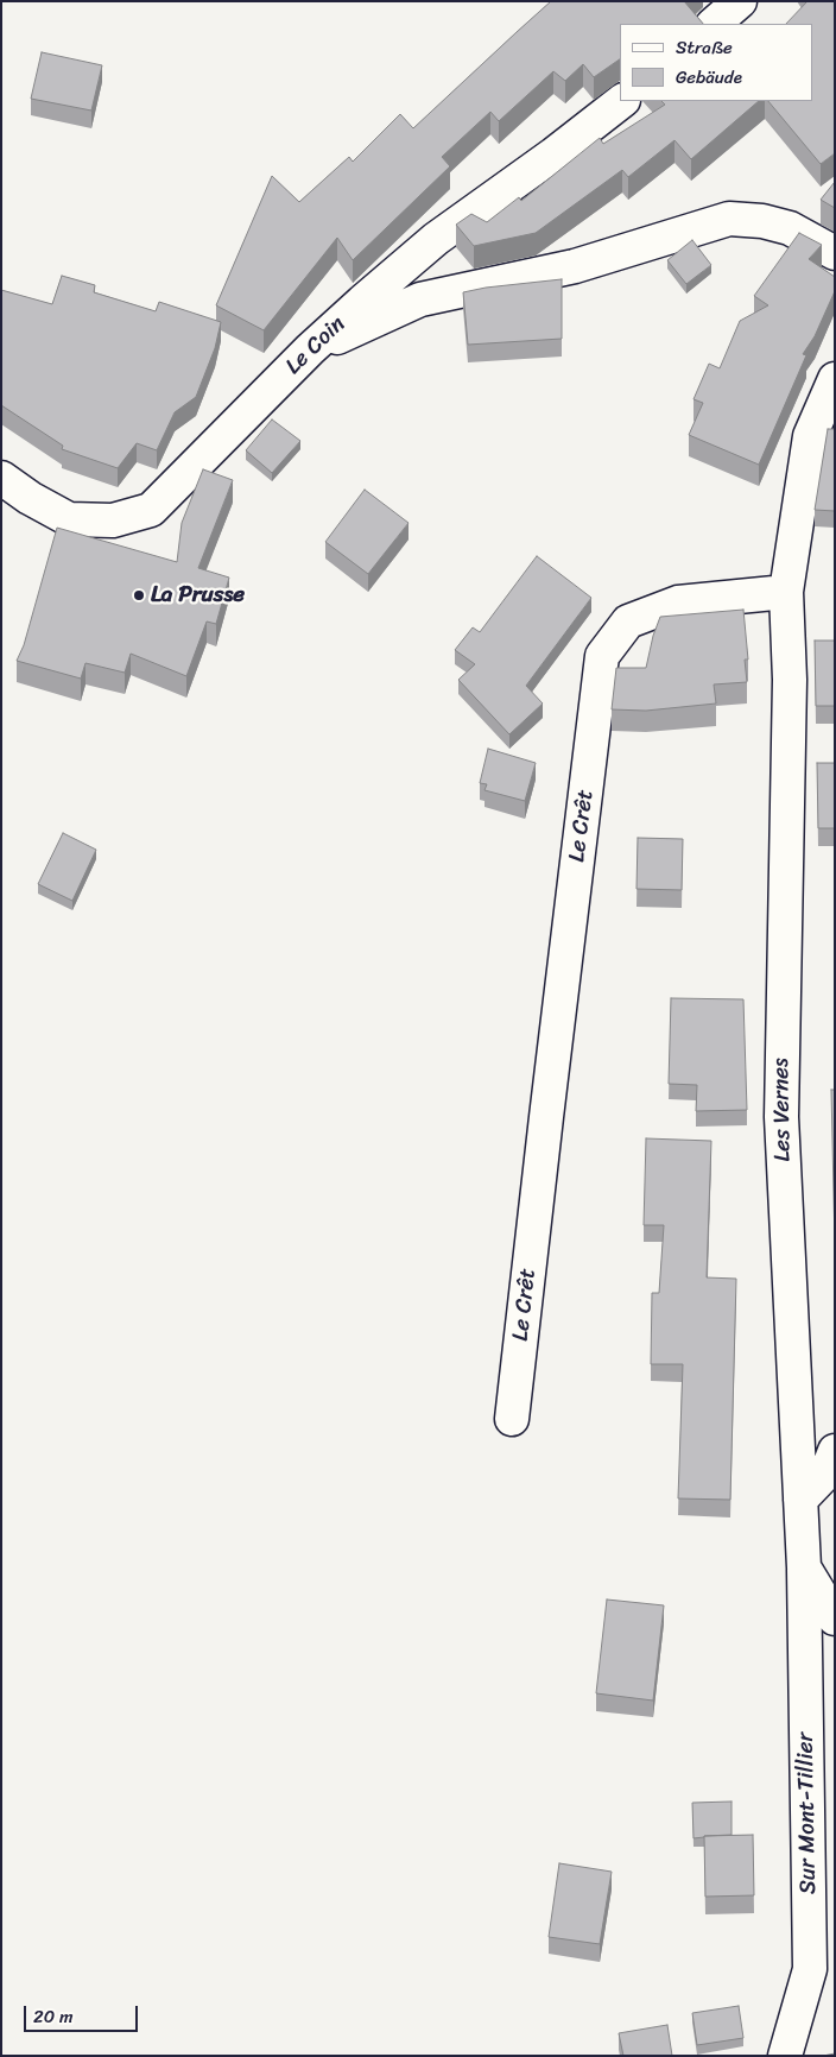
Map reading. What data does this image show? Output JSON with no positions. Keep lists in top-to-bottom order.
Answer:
{
  "streets": {
    "street": [
      "Le Coin",
      "Le Crêt",
      "Les Vernes",
      "Sur Mont-Tillier"
    ]
  },
  "crossings": [
    ["Le Crêt", "Les Vernes"],
    ["Les Vernes", "Sur Mont-Tillier"]
  ],
  "places": ["La Prusse"],
  "legend": ["Straße", "Gebäude"],
  "scale_bar": "20 m"
}
